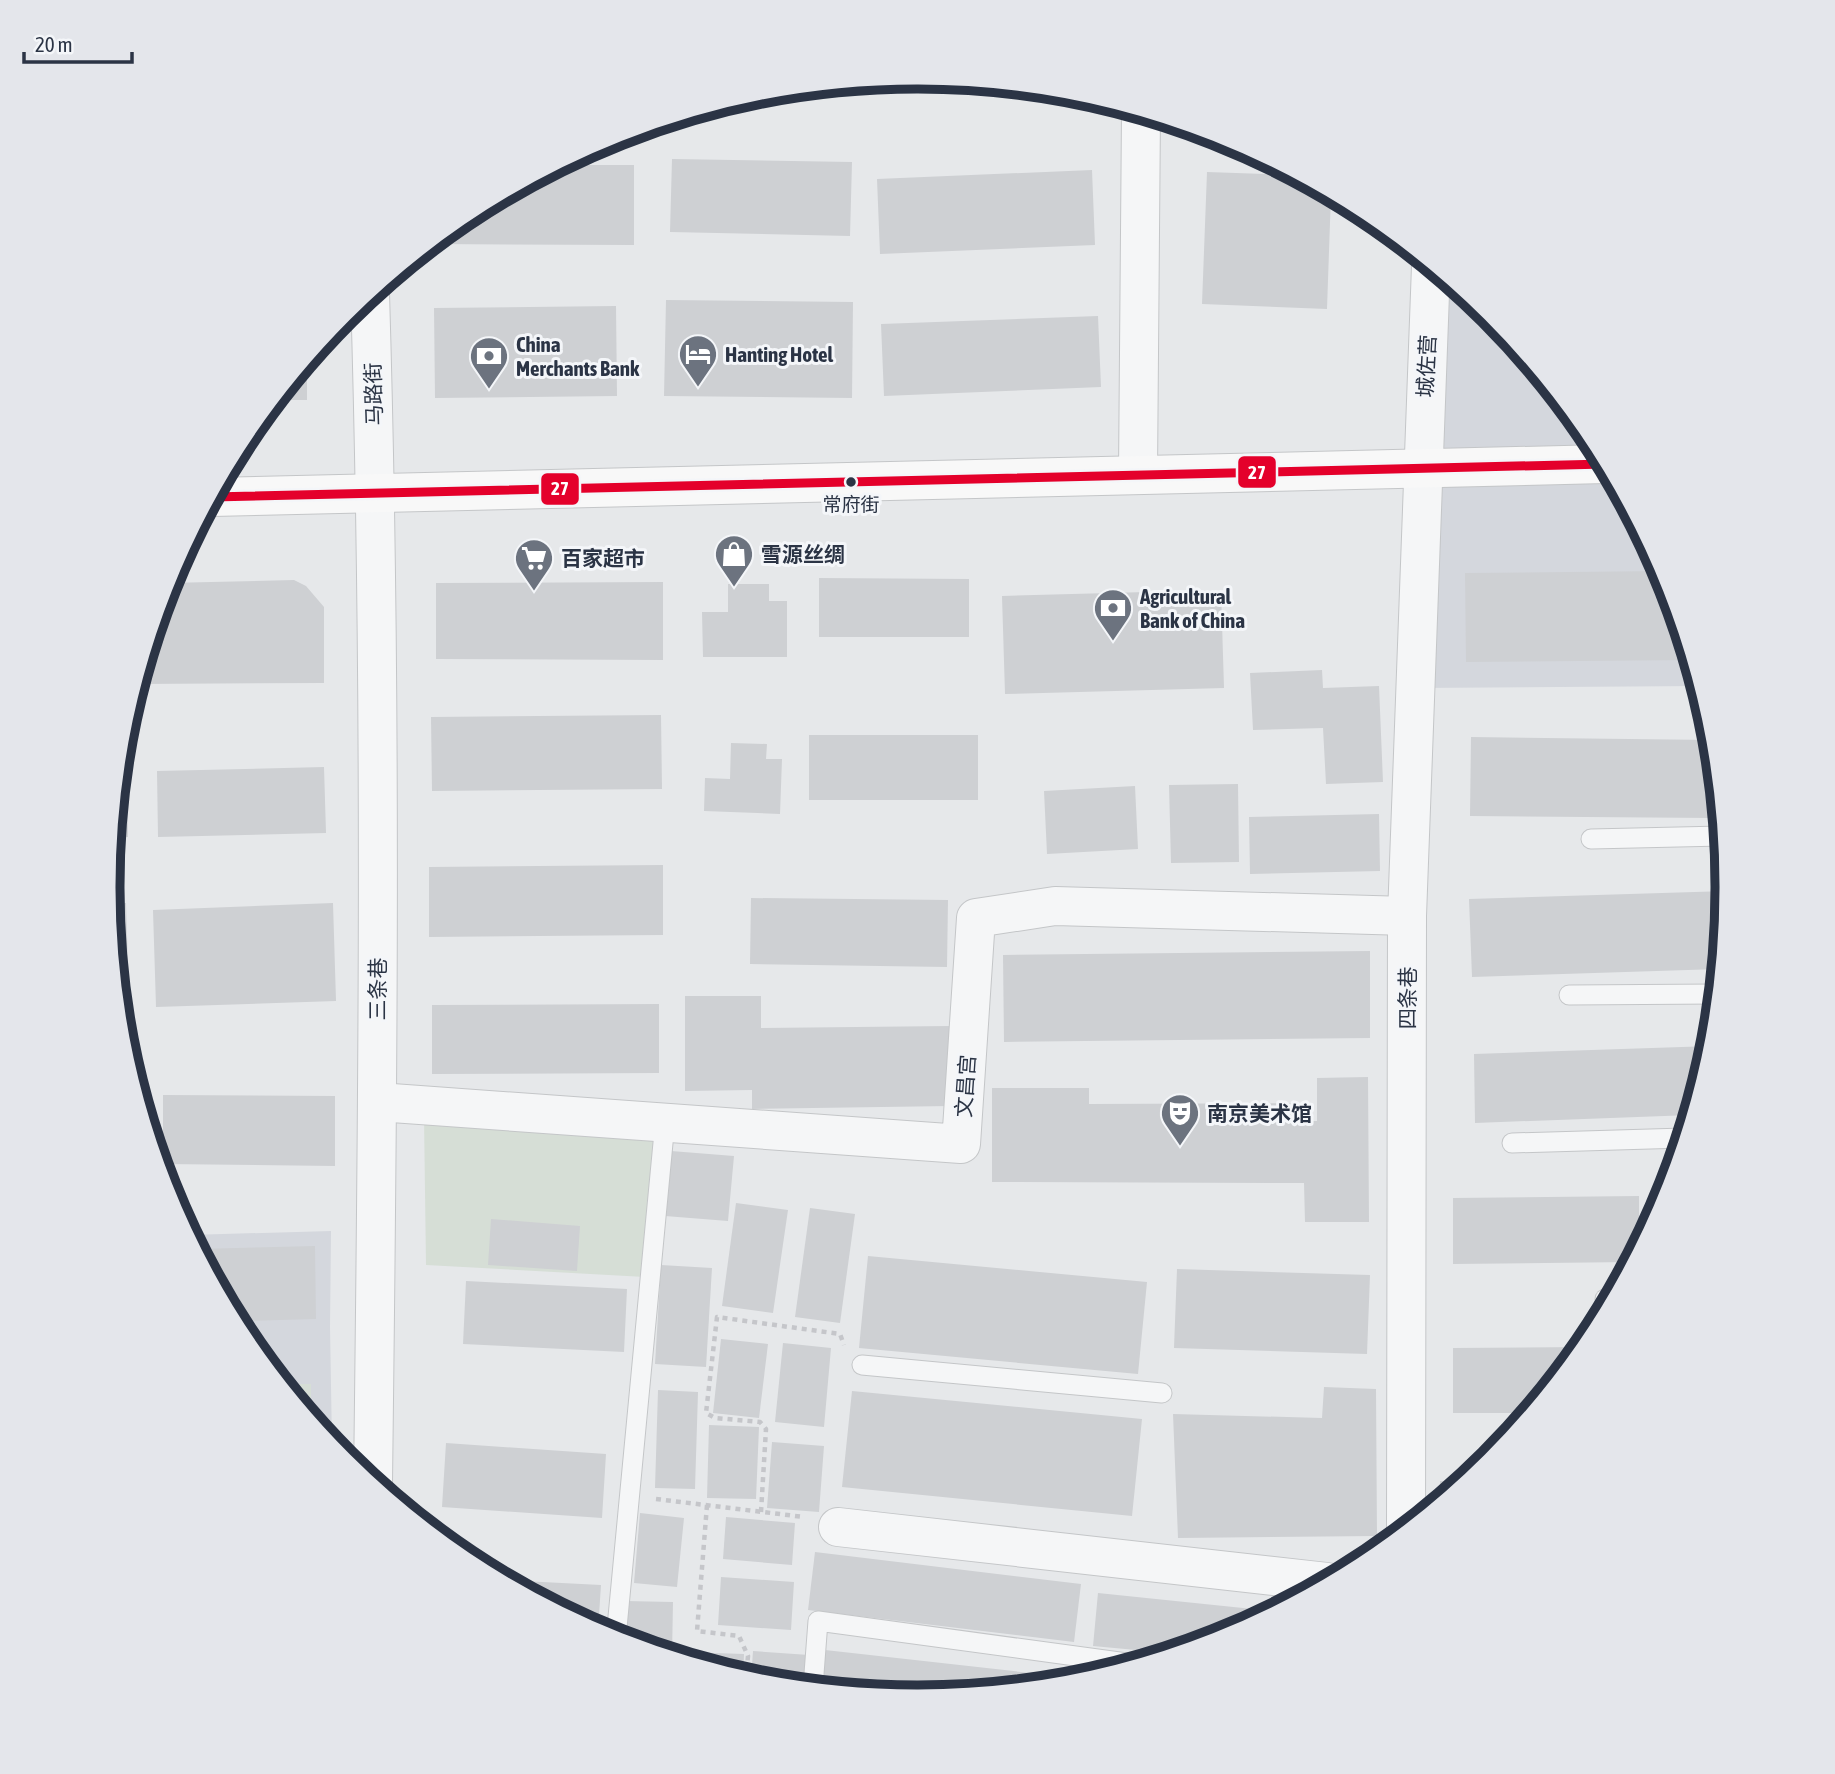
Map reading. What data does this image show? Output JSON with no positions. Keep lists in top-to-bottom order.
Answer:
{
  "streets": {
    "street": [
      "城佐营",
      "马路街",
      "三条巷",
      "四条巷",
      "文昌宫"
    ]
  },
  "crossings": [
    ["城佐营", "四条巷"],
    ["马路街", "三条巷"],
    ["三条巷", "文昌宫"],
    ["四条巷", "文昌宫"]
  ],
  "places": {
    "hotel": ["Hanting Hotel"],
    "bank": ["China Merchants Bank", "Agricultural Bank of China"],
    "other": ["常府街"],
    "shop": ["雪源丝绸"],
    "supermarket": ["百家超市"],
    "theatre": ["南京美术馆"]
  },
  "lines": ["transit line 27"],
  "scale_bar": "20 m"
}
